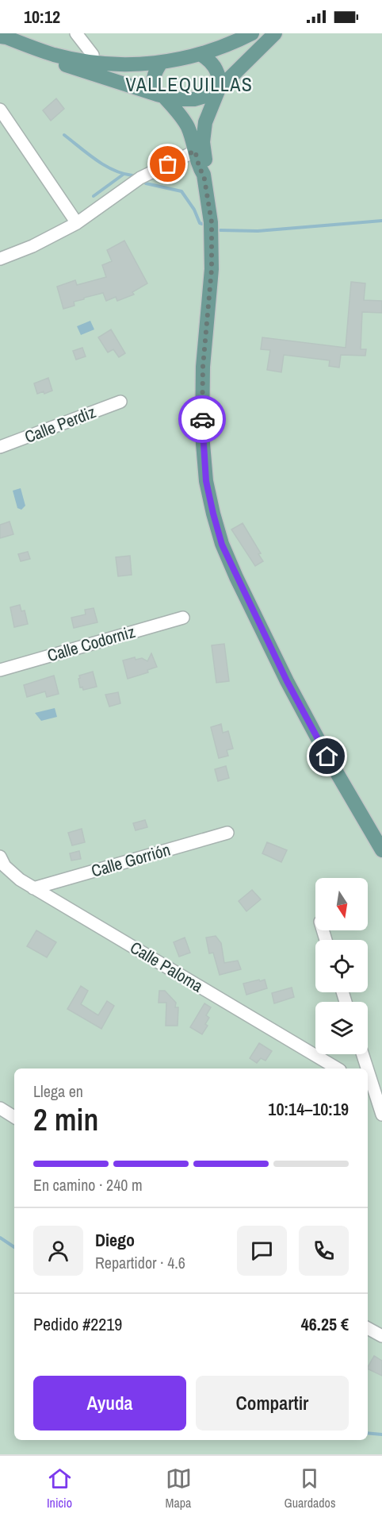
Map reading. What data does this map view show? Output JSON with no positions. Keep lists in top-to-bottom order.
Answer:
{
  "streets": {
    "street": [
      "Calle Perdiz",
      "Calle Codorniz",
      "Calle Gorrión",
      "Calle Paloma"
    ]
  },
  "crossings": [
    ["Calle Gorrión", "Calle Paloma"]
  ],
  "districts": ["VALLEQUILLAS"],
  "north": "bottom",
  "page": {
    "status": "10:12",
    "heading": ["2 min", "Llega en", "10:14–10:19"],
    "panel": [
      "Diego",
      "Repartidor · 4.6",
      "Pedido #2219",
      "46.25 €"
    ],
    "bar": "En camino · 240 m",
    "buttons": ["Ayuda", "Compartir"],
    "tabs": ["Inicio", "Mapa", "Guardados"]
  }
}
